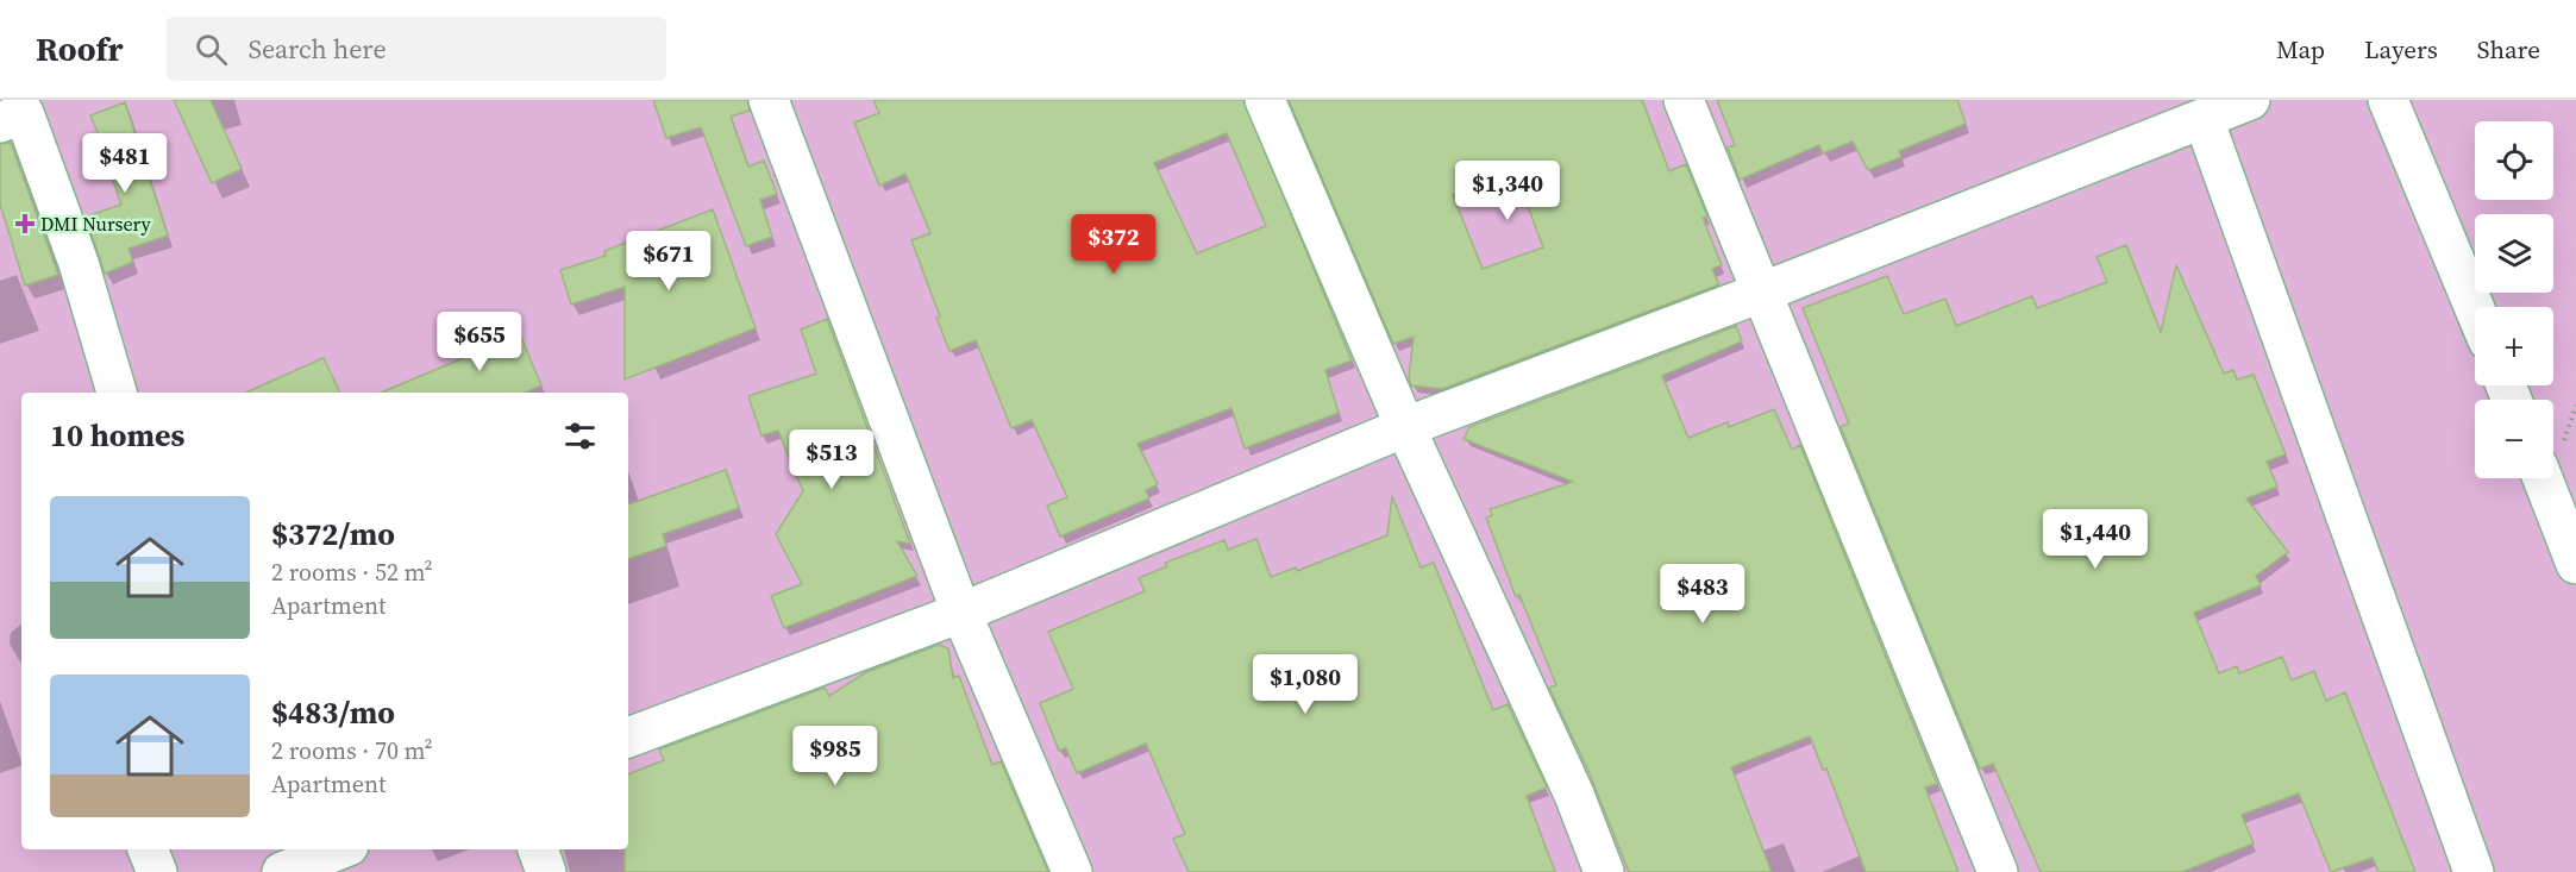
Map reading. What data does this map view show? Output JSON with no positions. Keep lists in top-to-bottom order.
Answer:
{
  "places": {
    "health": ["DMI Nursery"]
  },
  "page": {
    "header": "Roofr",
    "search": "Search here",
    "nav": ["Map", "Layers", "Share"],
    "map_buttons": ["+", "−"],
    "price": [
      "$481",
      "$1,340",
      "$372",
      "$671",
      "$655",
      "$513",
      "$1,440",
      "$483",
      "$1,080",
      "$985"
    ],
    "heading": "10 homes",
    "list": [
      {
        "name": "$372/mo",
        "note": "2 rooms · 52 m² · Apartment"
      },
      {
        "name": "$483/mo",
        "note": "2 rooms · 70 m² · Apartment"
      }
    ]
  }
}
